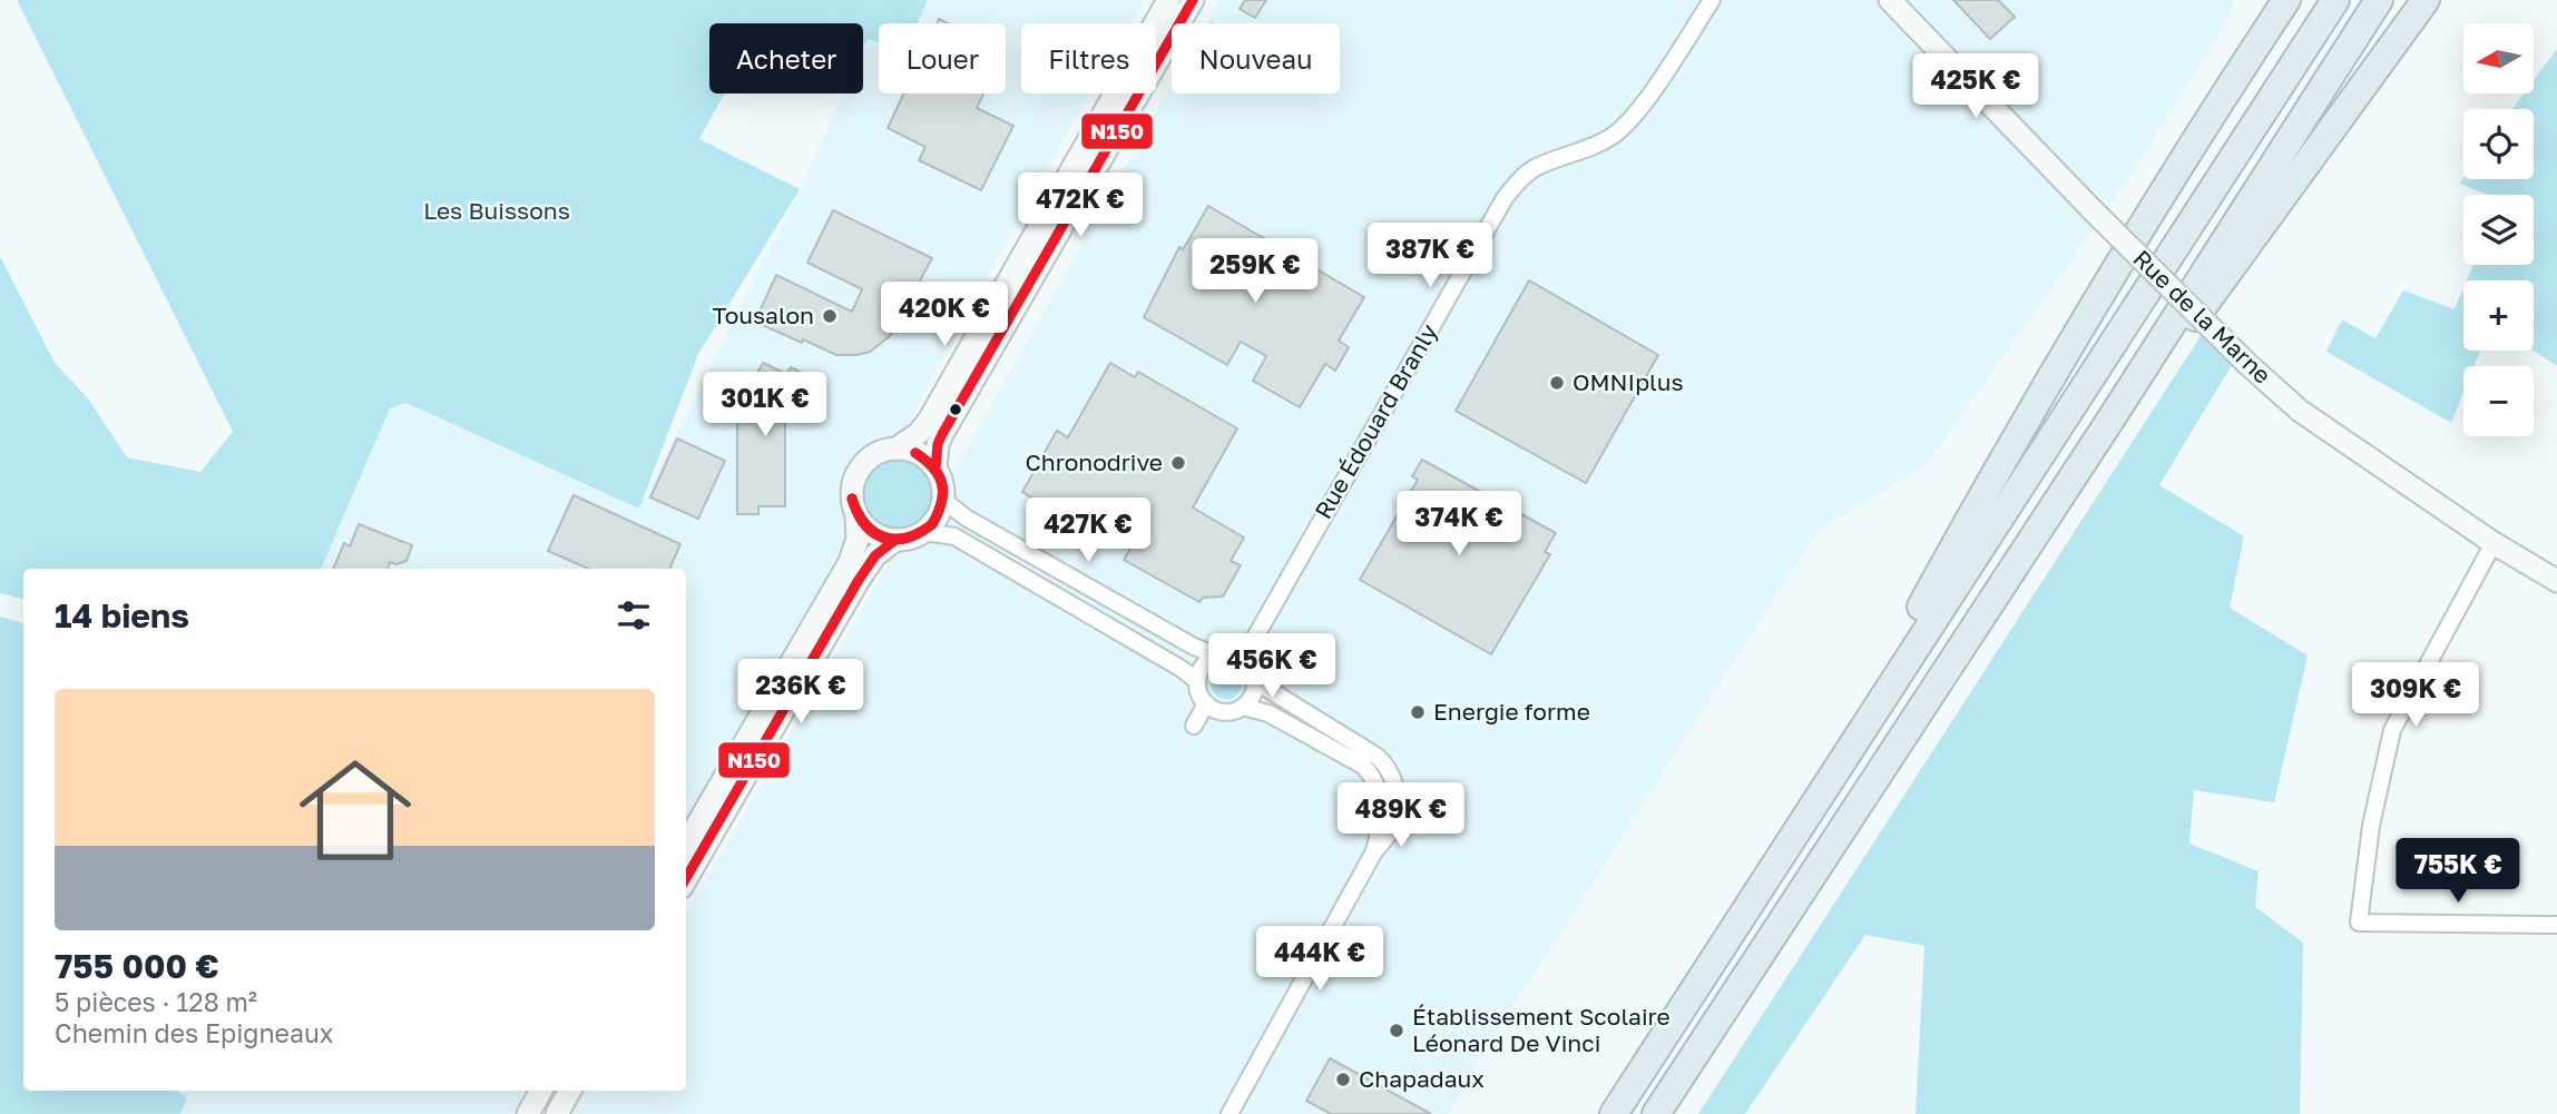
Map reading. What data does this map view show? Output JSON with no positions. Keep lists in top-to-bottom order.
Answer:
{
  "streets": {
    "main road": ["Rue de la Marne"],
    "street": ["Rue Édouard Branly"]
  },
  "parks": ["Les Buissons"],
  "places": [
    "Tousalon",
    "OMNIplus",
    "Chronodrive",
    "Energie forme",
    "Établissement Scolaire Léonard De Vinci",
    "Chapadaux"
  ],
  "lines": ["transit line N150"],
  "north": "left",
  "page": {
    "map_buttons": ["+", "−"],
    "chip": [
      "Acheter",
      "Louer",
      "Filtres",
      "Nouveau"
    ],
    "price": [
      "425K €",
      "472K €",
      "387K €",
      "259K €",
      "420K €",
      "301K €",
      "374K €",
      "427K €",
      "456K €",
      "236K €",
      "309K €",
      "489K €",
      "755K €",
      "444K €"
    ],
    "heading": "14 biens",
    "list": [
      {
        "name": "755 000 €",
        "note": "5 pièces · 128 m² · Chemin des Epigneaux"
      }
    ]
  }
}
